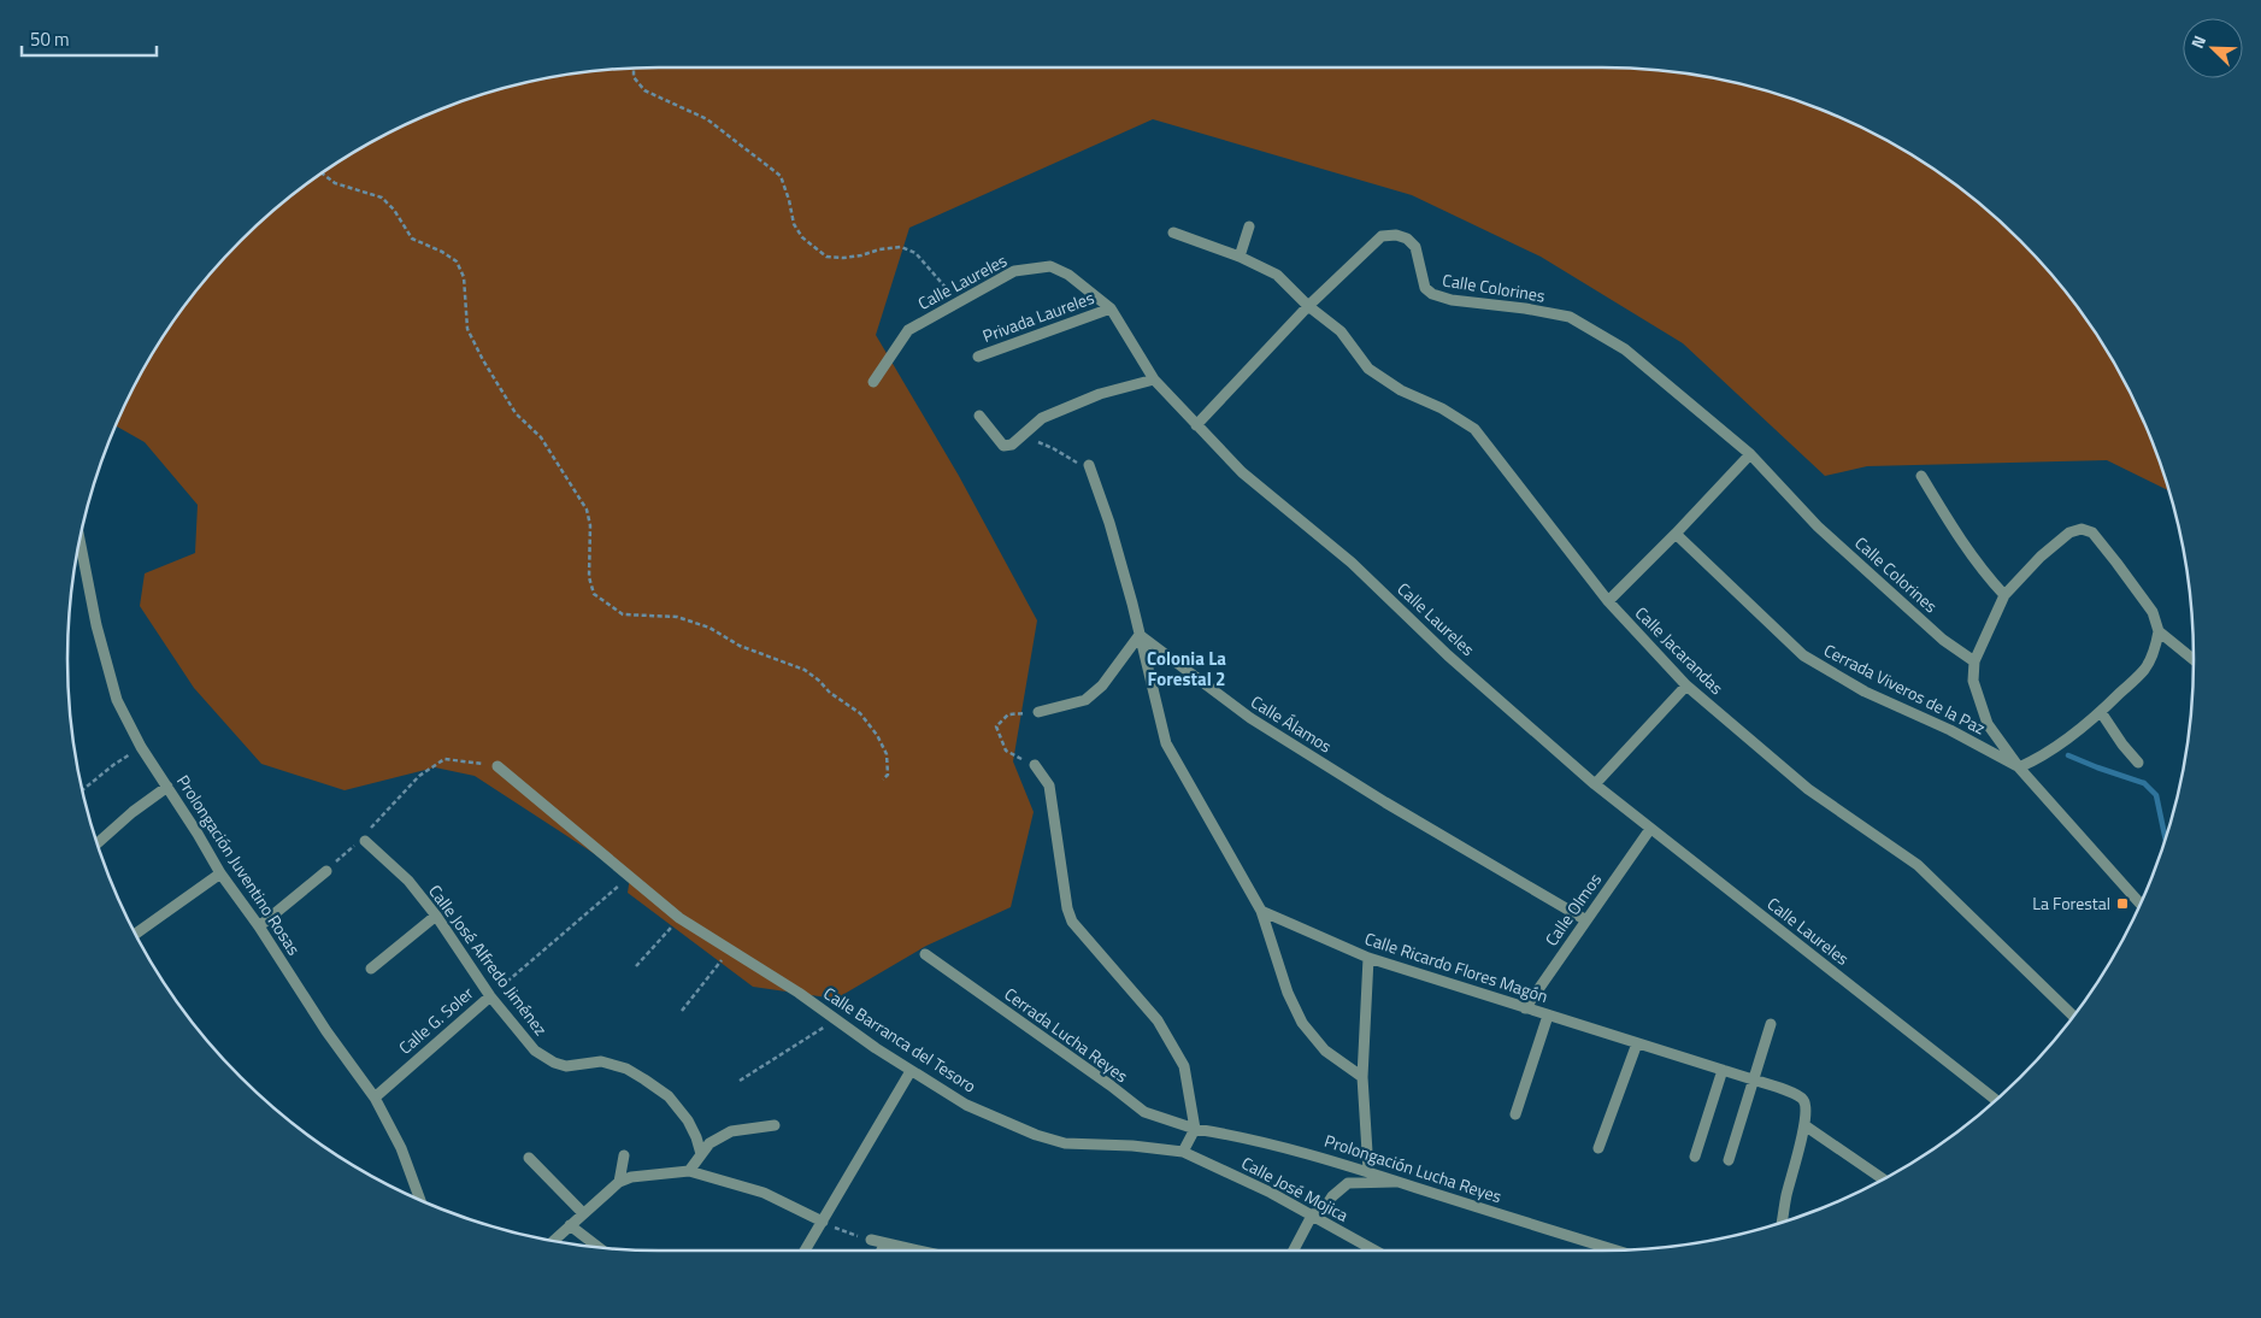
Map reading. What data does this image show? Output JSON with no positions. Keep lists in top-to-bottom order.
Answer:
{
  "streets": {
    "street": [
      "Calle Laureles",
      "Calle Colorines",
      "Privada Laureles",
      "Calle Jacarandas",
      "Cerrada Viveros de la Paz",
      "Calle Álamos",
      "Prolongación Juventino Rosas",
      "Calle Olmos",
      "Calle José Alfredo Jiménez",
      "Calle Ricardo Flores Magón",
      "Calle G. Soler",
      "Cerrada Lucha Reyes",
      "Calle Barranca del Tesoro",
      "Prolongación Lucha Reyes",
      "Calle José Mojica"
    ]
  },
  "crossings": [
    ["Calle Laureles", "Calle Colorines"],
    ["Calle Laureles", "Privada Laureles"],
    ["Calle Laureles", "Calle Olmos"],
    ["Calle Colorines", "Calle Jacarandas"],
    ["Calle Colorines", "Cerrada Viveros de la Paz"],
    ["Calle Álamos", "Calle Olmos"],
    ["Prolongación Juventino Rosas", "Calle G. Soler"],
    ["Calle Olmos", "Calle Ricardo Flores Magón"],
    ["Calle José Alfredo Jiménez", "Calle G. Soler"],
    ["Calle G. Soler", "Calle Barranca del Tesoro"],
    ["Cerrada Lucha Reyes", "Prolongación Lucha Reyes"],
    ["Calle Barranca del Tesoro", "Calle José Mojica"]
  ],
  "districts": ["Colonia La Forestal 2"],
  "places": {
    "transit": ["La Forestal"]
  },
  "scale_bar": "50 m",
  "north": "top left"
}
